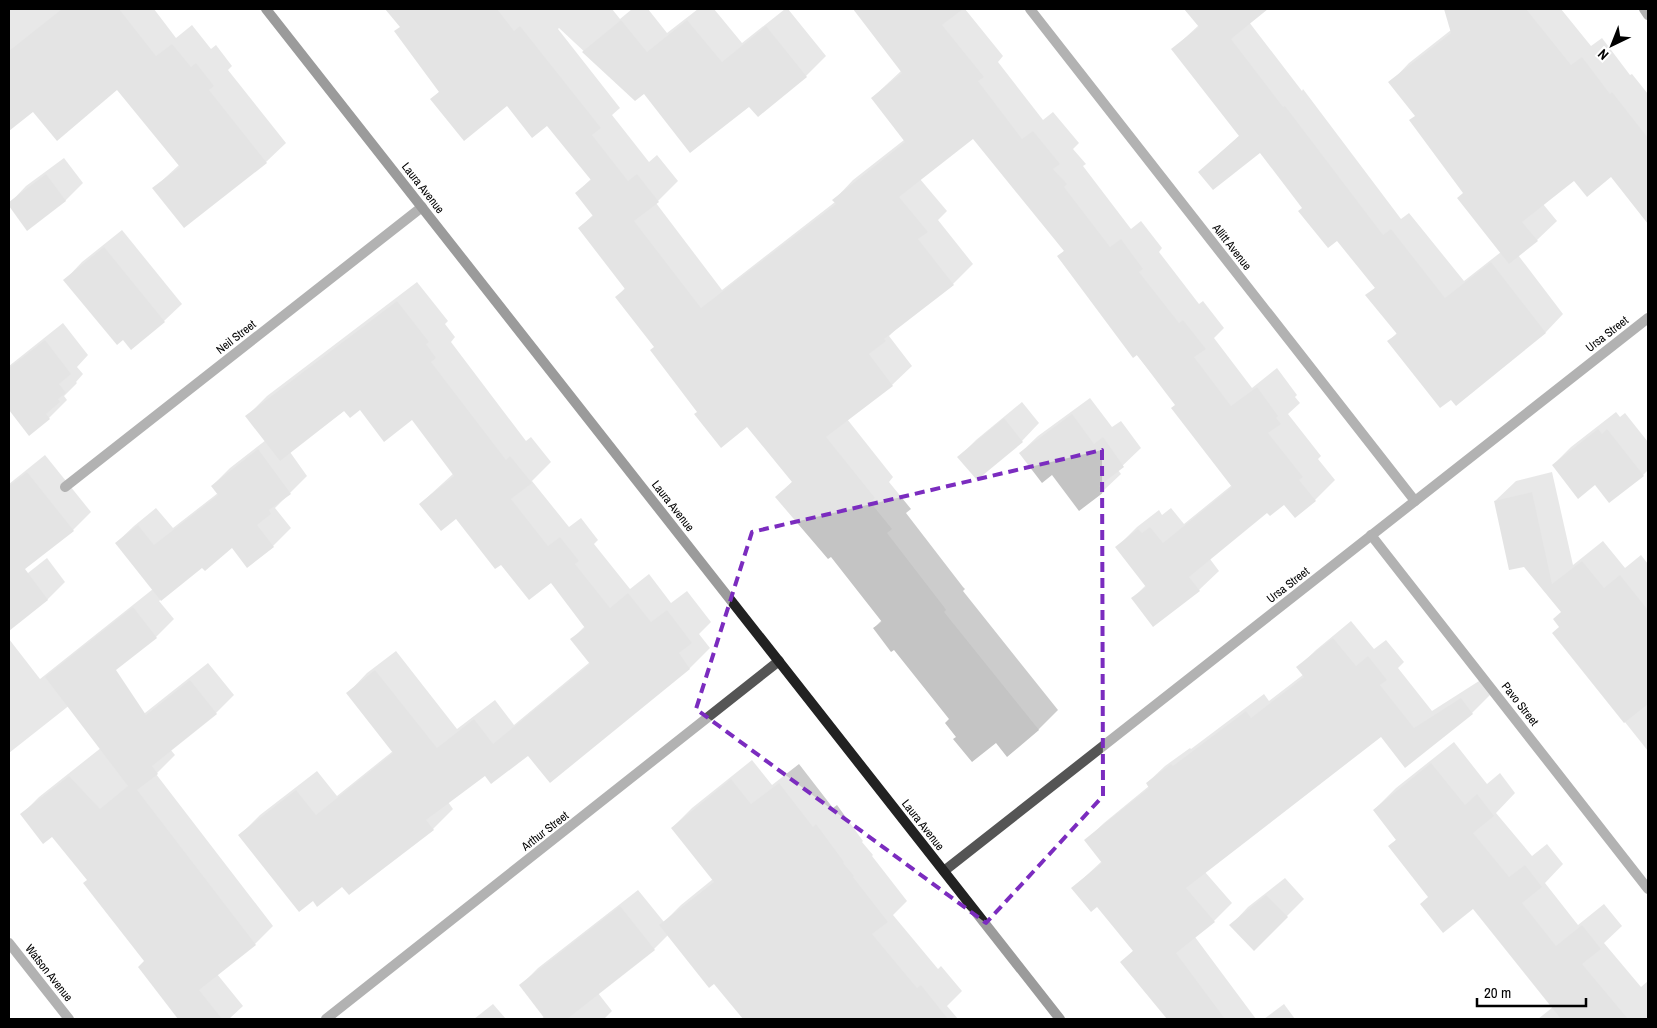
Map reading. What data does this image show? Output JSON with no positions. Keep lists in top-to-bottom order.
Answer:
{
  "streets": {
    "street": [
      "Laura Avenue",
      "Allitt Avenue",
      "Ursa Street",
      "Neil Street",
      "Pavo Street",
      "Arthur Street",
      "Watson Avenue"
    ]
  },
  "crossings": [
    ["Laura Avenue", "Ursa Street"],
    ["Laura Avenue", "Neil Street"],
    ["Laura Avenue", "Arthur Street"],
    ["Allitt Avenue", "Ursa Street"],
    ["Ursa Street", "Pavo Street"]
  ],
  "scale_bar": "20 m",
  "north": "bottom left"
}
